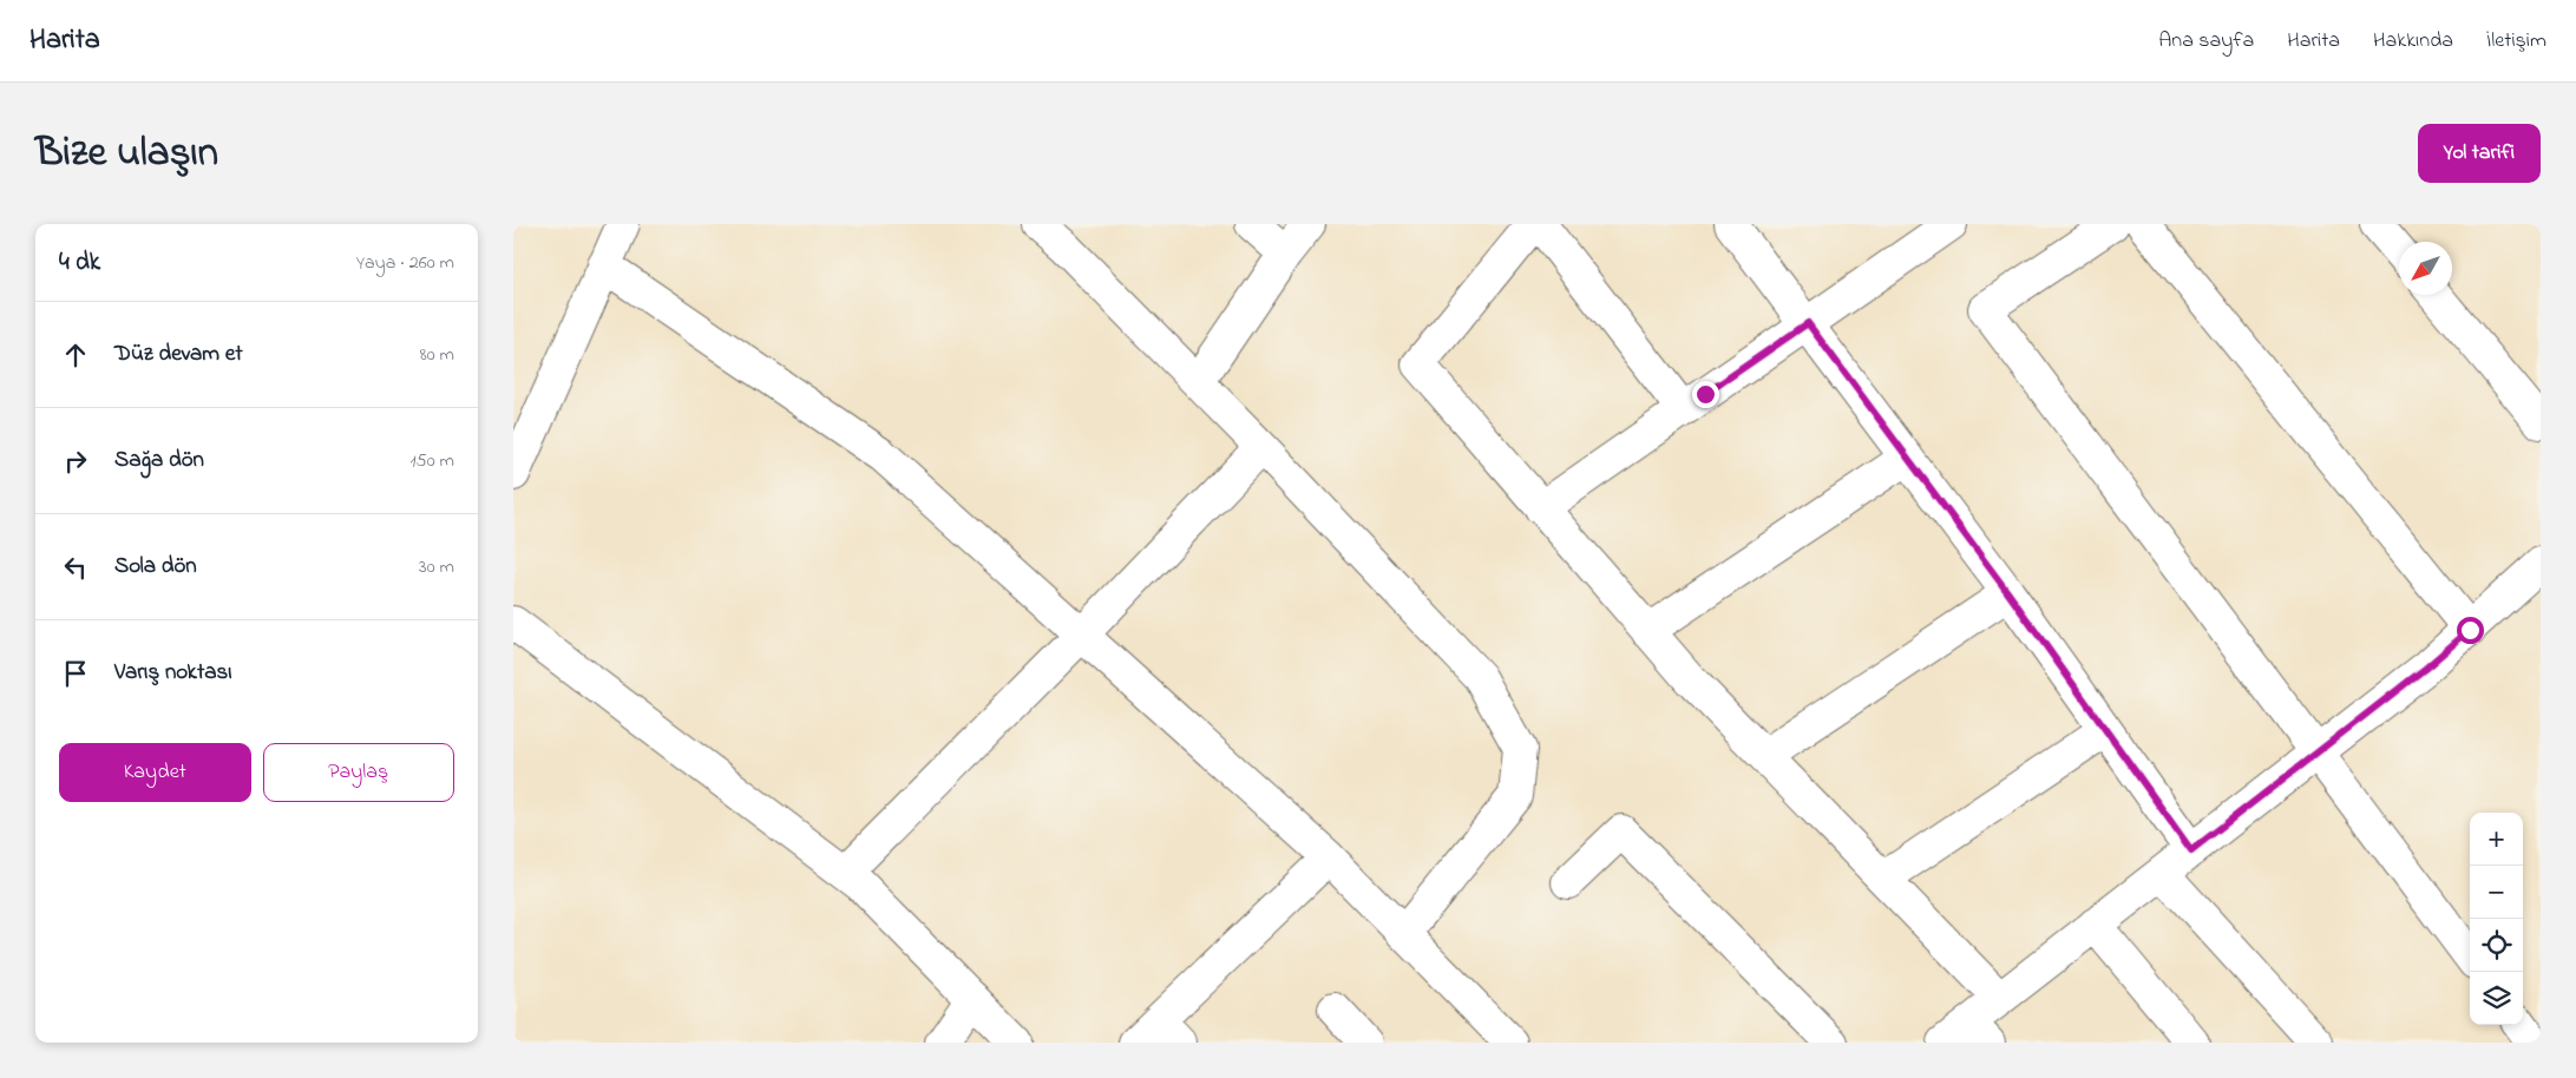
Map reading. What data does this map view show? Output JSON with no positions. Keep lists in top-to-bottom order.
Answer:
{
  "north": "bottom left",
  "page": {
    "header": "Harita",
    "nav": [
      "Ana sayfa",
      "Harita",
      "Hakkında",
      "İletişim"
    ],
    "title": "Bize ulaşın",
    "buttons": [
      "Yol tarifi",
      ["Kaydet", "Paylaş"]
    ],
    "heading": ["4 dk", "Yaya · 260 m"],
    "list": [
      ["Düz devam et", "80 m"],
      ["Sağa dön", "150 m"],
      ["Sola dön", "30 m"],
      "Varış noktası"
    ],
    "map_buttons": ["+", "−"]
  }
}
